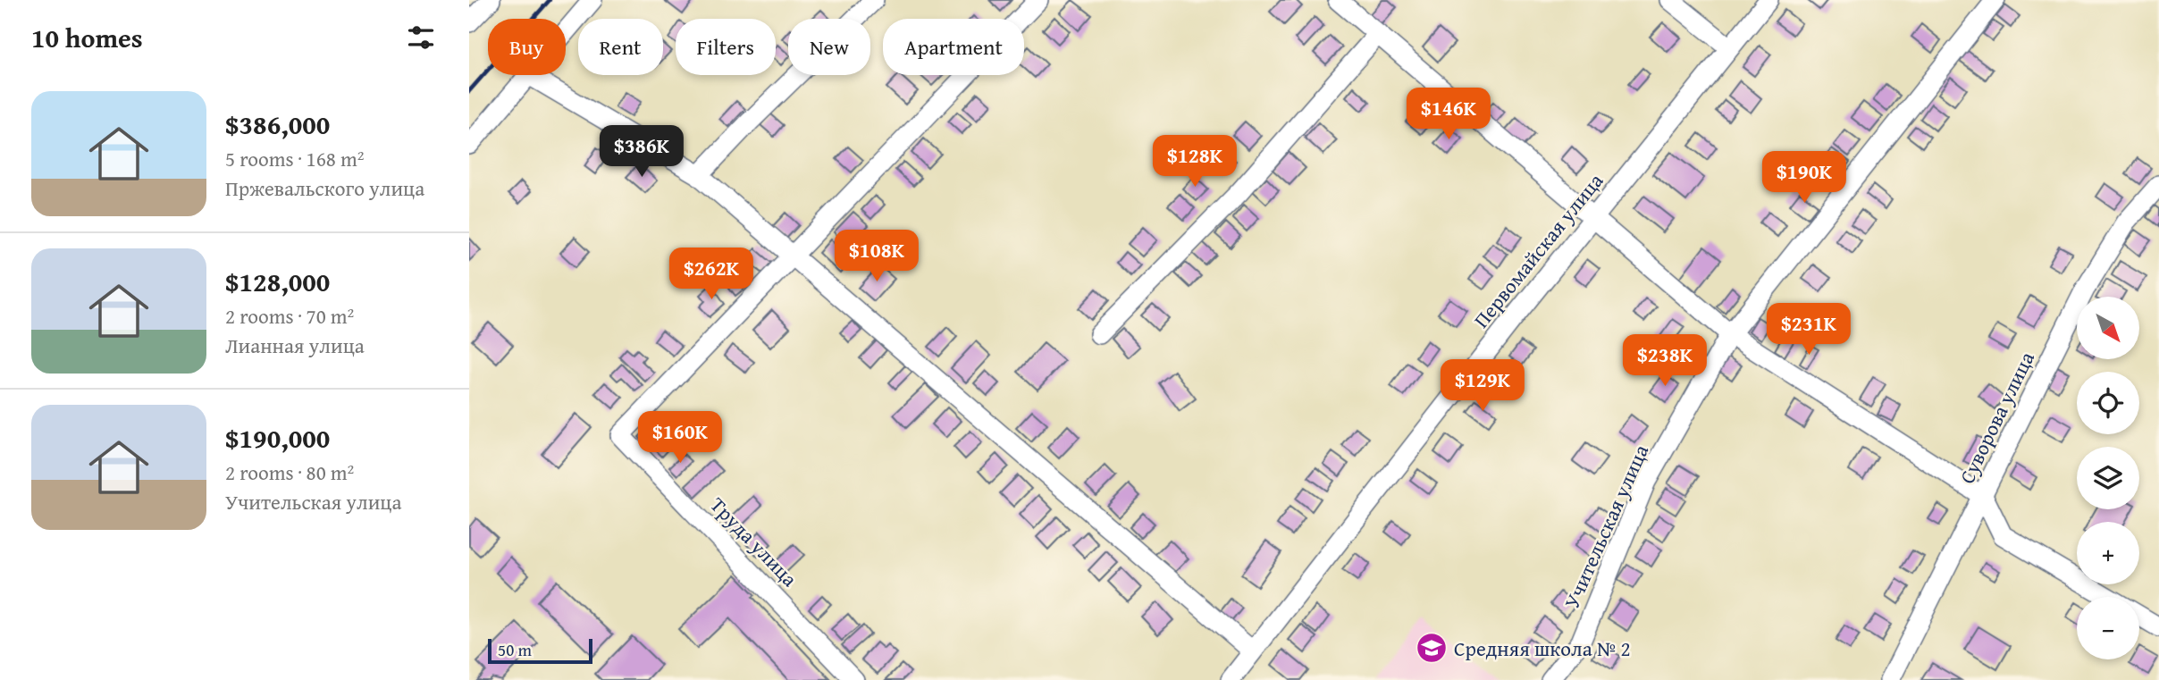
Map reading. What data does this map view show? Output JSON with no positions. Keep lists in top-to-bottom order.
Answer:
{
  "streets": {
    "street": [
      "Первомайская улица",
      "Суворова улица",
      "Учительская улица",
      "Труда улица"
    ]
  },
  "places": {
    "school or university": ["Средняя школа № 2"]
  },
  "scale_bar": "50 m",
  "north": "bottom right",
  "page": {
    "heading": "10 homes",
    "chip": [
      "Buy",
      "Rent",
      "Filters",
      "New",
      "Apartment"
    ],
    "list": [
      {
        "name": "$386,000",
        "note": "5 rooms · 168 m² · Пржевальского улица"
      },
      {
        "name": "$128,000",
        "note": "2 rooms · 70 m² · Лианная улица"
      },
      {
        "name": "$190,000",
        "note": "2 rooms · 80 m² · Учительская улица"
      }
    ],
    "price": [
      "$146K",
      "$386K",
      "$128K",
      "$190K",
      "$108K",
      "$262K",
      "$231K",
      "$238K",
      "$129K",
      "$160K"
    ],
    "map_buttons": ["+", "−"],
    "scale": "50 m"
  }
}
